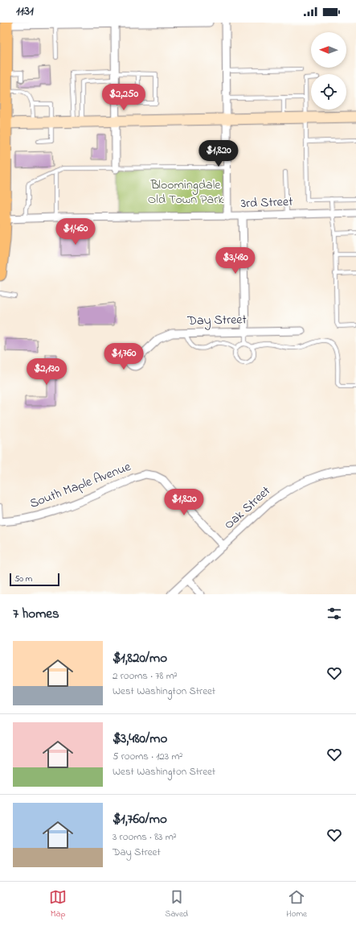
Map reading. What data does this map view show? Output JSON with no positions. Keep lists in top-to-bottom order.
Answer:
{
  "streets": {
    "street": [
      "3rd Street",
      "Day Street",
      "South Maple Avenue",
      "Oak Street"
    ]
  },
  "crossings": [
    ["South Maple Avenue", "Oak Street"]
  ],
  "parks": ["Bloomingdale Old Town Park"],
  "scale_bar": "50 m",
  "north": "left",
  "page": {
    "status": "11:31",
    "price": [
      "$2,250",
      "$1,820",
      "$1,460",
      "$3,480",
      "$1,760",
      "$2,130",
      "$1,820"
    ],
    "scale": "50 m",
    "heading": "7 homes",
    "list": [
      {
        "name": "$1,820/mo",
        "note": "2 rooms · 78 m² · West Washington Street"
      },
      {
        "name": "$3,480/mo",
        "note": "5 rooms · 123 m² · West Washington Street"
      },
      {
        "name": "$1,760/mo",
        "note": "3 rooms · 83 m² · Day Street"
      }
    ],
    "tabs": ["Map", "Saved", "Home"]
  }
}
